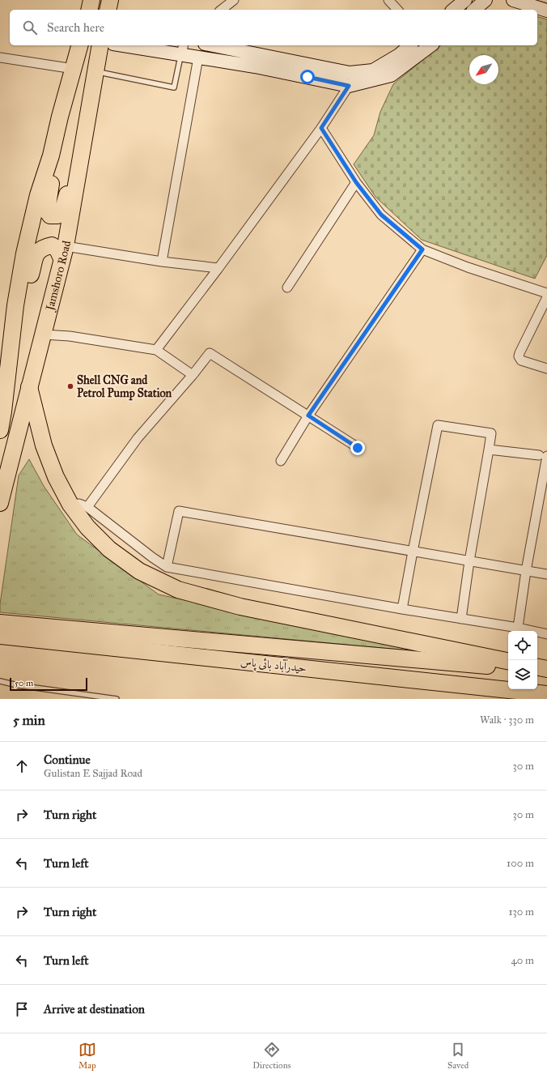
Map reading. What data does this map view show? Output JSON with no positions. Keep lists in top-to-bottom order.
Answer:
{
  "streets": {
    "highway": ["Jamshoro Road", "حیدرآباد بائی پاس"]
  },
  "places": ["Shell CNG and Petrol Pump Station"],
  "scale_bar": "50 m",
  "north": "bottom left",
  "page": {
    "search": "Search here",
    "scale": "50 m",
    "heading": ["5 min", "Walk · 330 m"],
    "list": [
      ["Continue", "Gulistan E Sajjad Road", "30 m"],
      ["Turn right", "30 m"],
      ["Turn left", "100 m"],
      ["Turn right", "130 m"],
      ["Turn left", "40 m"],
      "Arrive at destination"
    ],
    "nav": ["Map", "Directions", "Saved"]
  }
}
